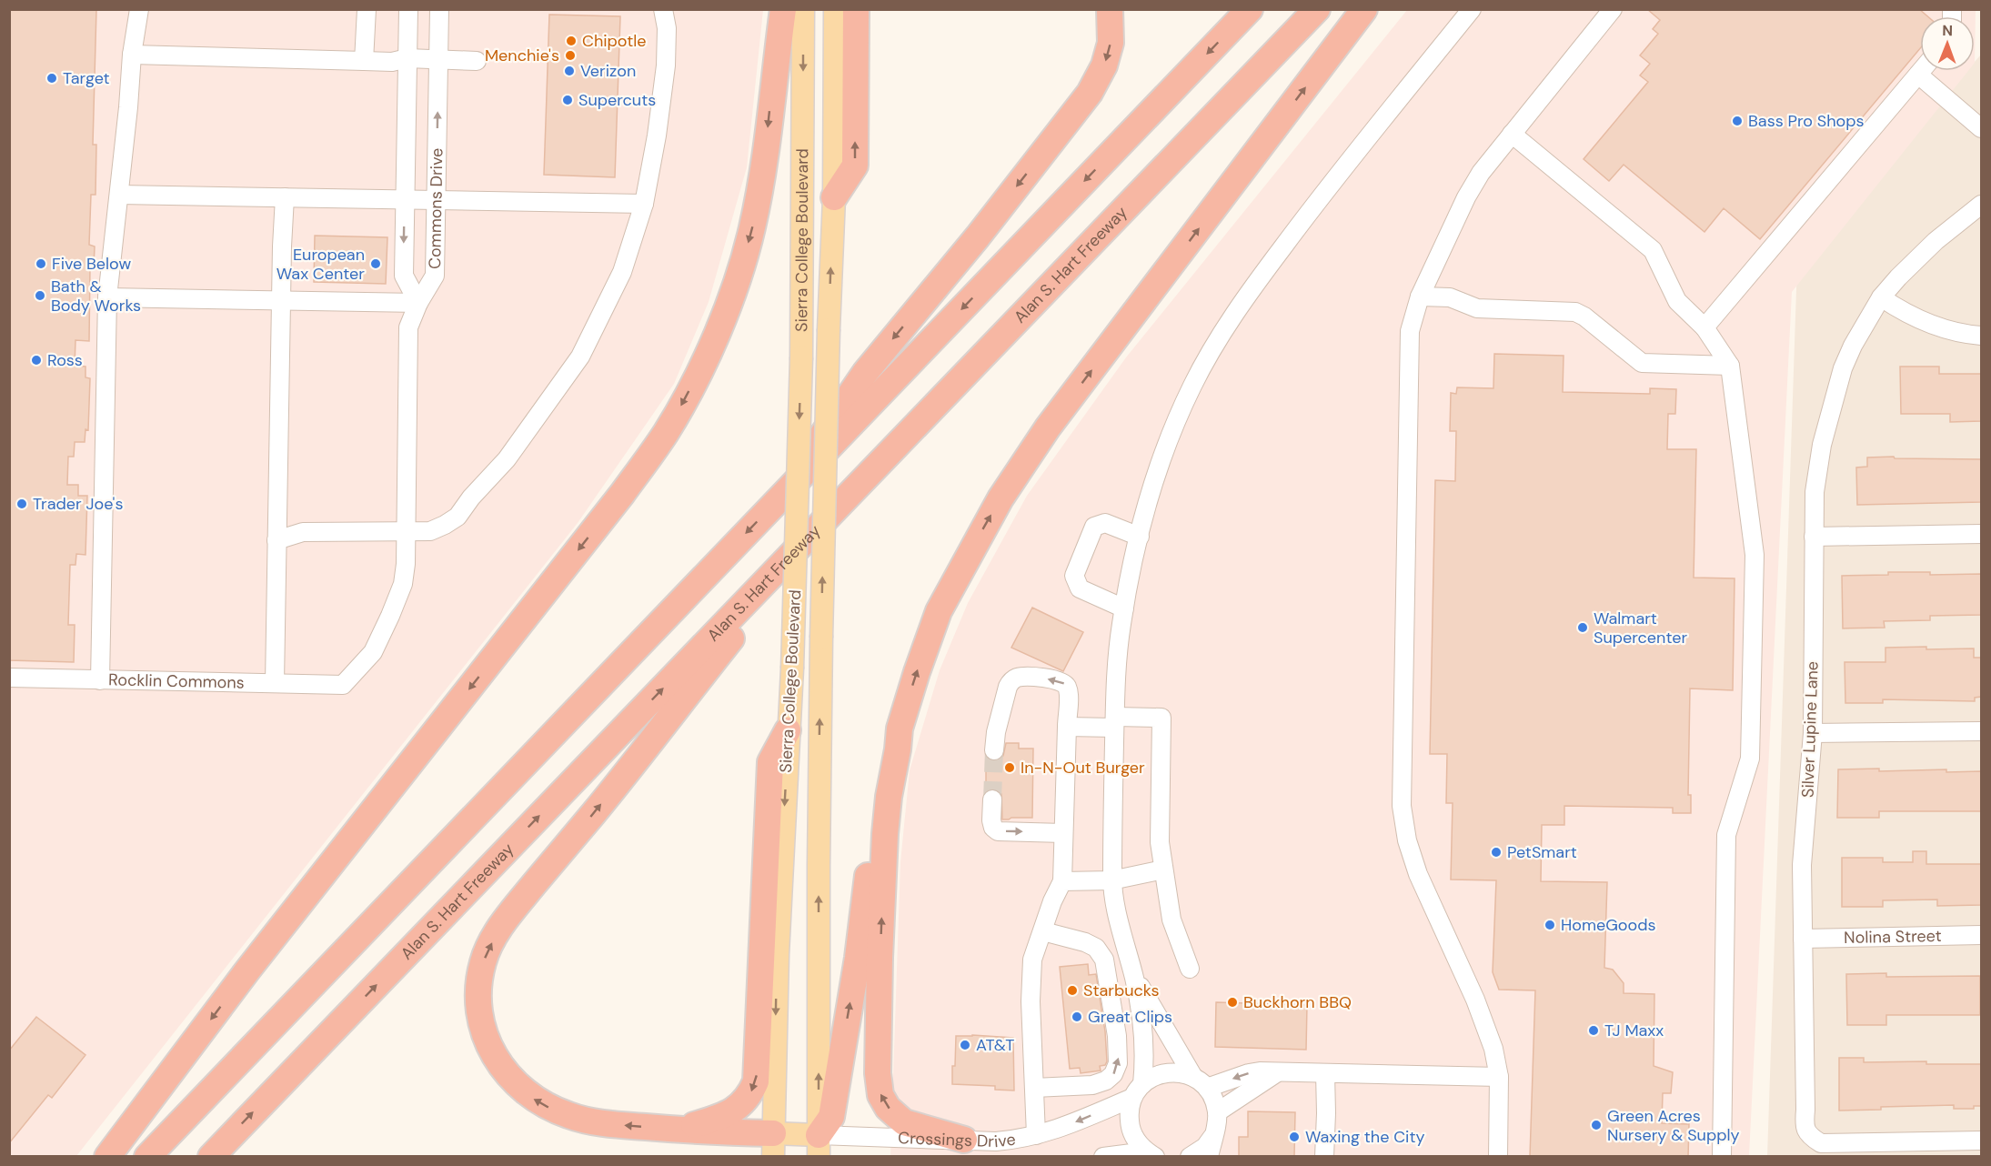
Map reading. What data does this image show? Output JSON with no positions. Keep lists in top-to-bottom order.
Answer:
{
  "streets": {
    "highway": ["Alan S. Hart Freeway"],
    "main road": ["Sierra College Boulevard", "Crossings Drive"],
    "street": [
      "Commons Drive",
      "Rocklin Commons",
      "Silver Lupine Lane",
      "Nolina Street"
    ]
  },
  "crossings": [
    ["Sierra College Boulevard", "Crossings Drive"],
    ["Silver Lupine Lane", "Nolina Street"]
  ],
  "places": [
    "Chipotle",
    "Menchie's",
    "Verizon",
    "Target",
    "Supercuts",
    "Bass Pro Shops",
    "Five Below",
    "European Wax Center",
    "Bath & Body Works",
    "Ross",
    "Trader Joe's",
    "Walmart Supercenter",
    "In-N-Out Burger",
    "PetSmart",
    "HomeGoods",
    "Starbucks",
    "Buckhorn BBQ",
    "Great Clips",
    "TJ Maxx",
    "AT&T",
    "Green Acres Nursery & Supply",
    "Waxing the City"
  ],
  "north": "top"
}
